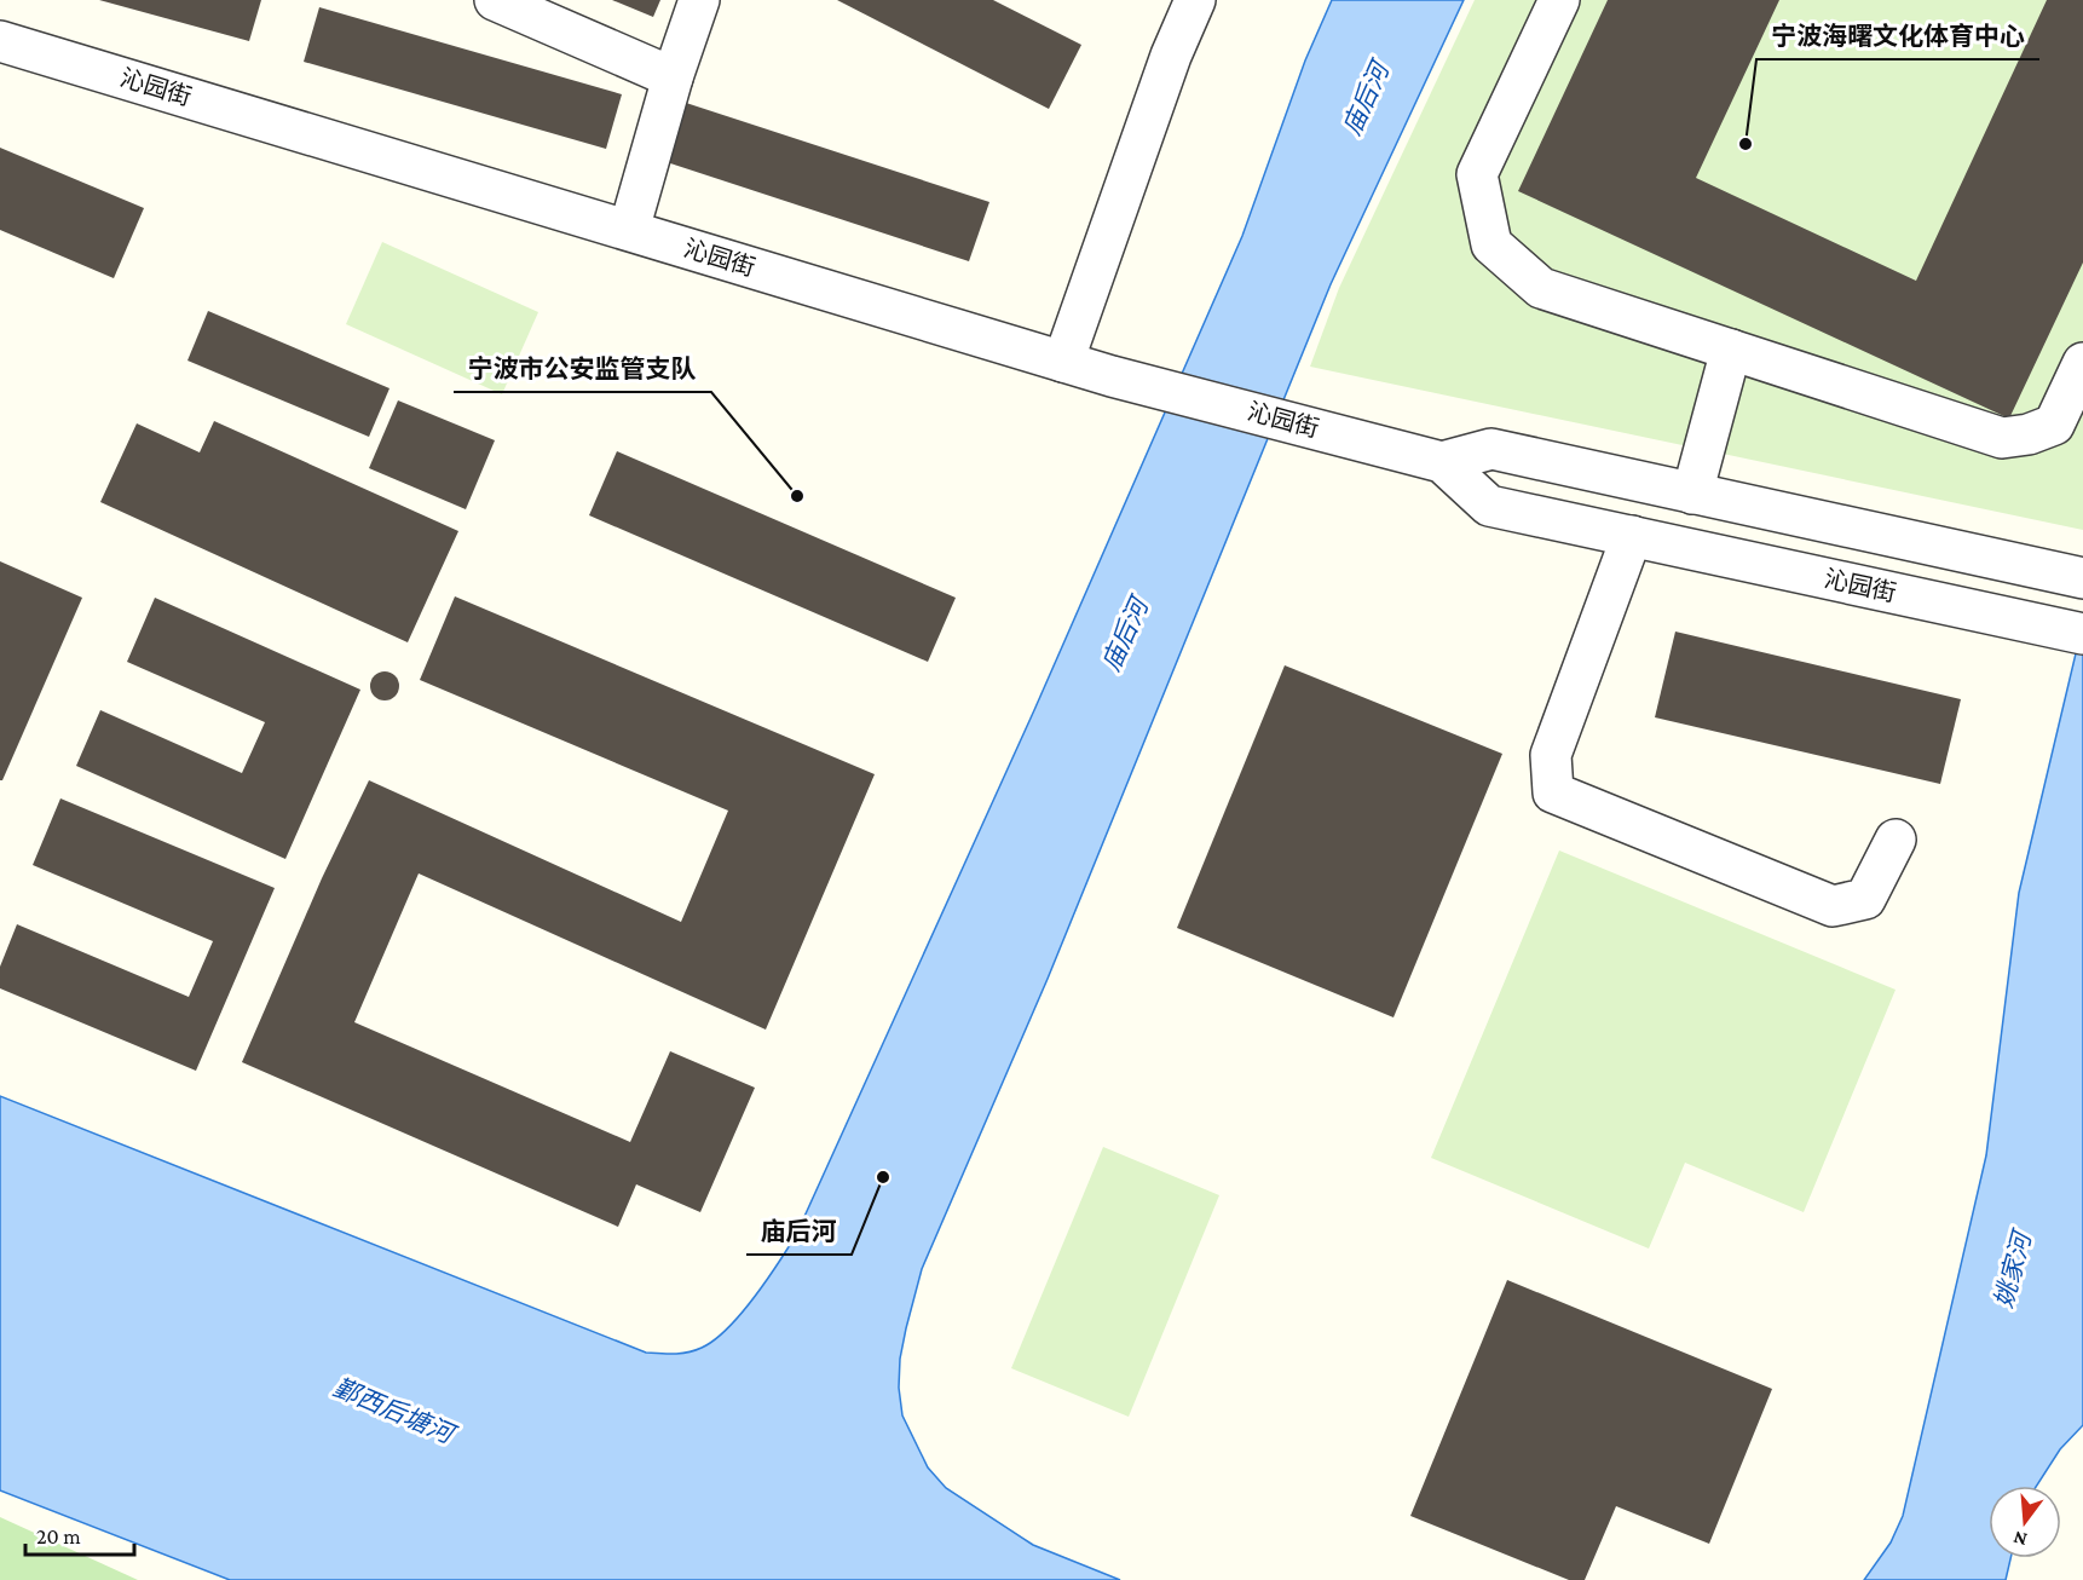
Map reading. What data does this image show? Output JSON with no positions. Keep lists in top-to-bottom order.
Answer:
{
  "streets": {
    "street": ["沁园街"]
  },
  "water": ["庙后河", "姚家河", "鄞西后塘河"],
  "places": ["宁波海曙文化体育中心", "宁波市公安监管支队", "庙后河"],
  "scale_bar": "20 m",
  "north": "bottom"
}
